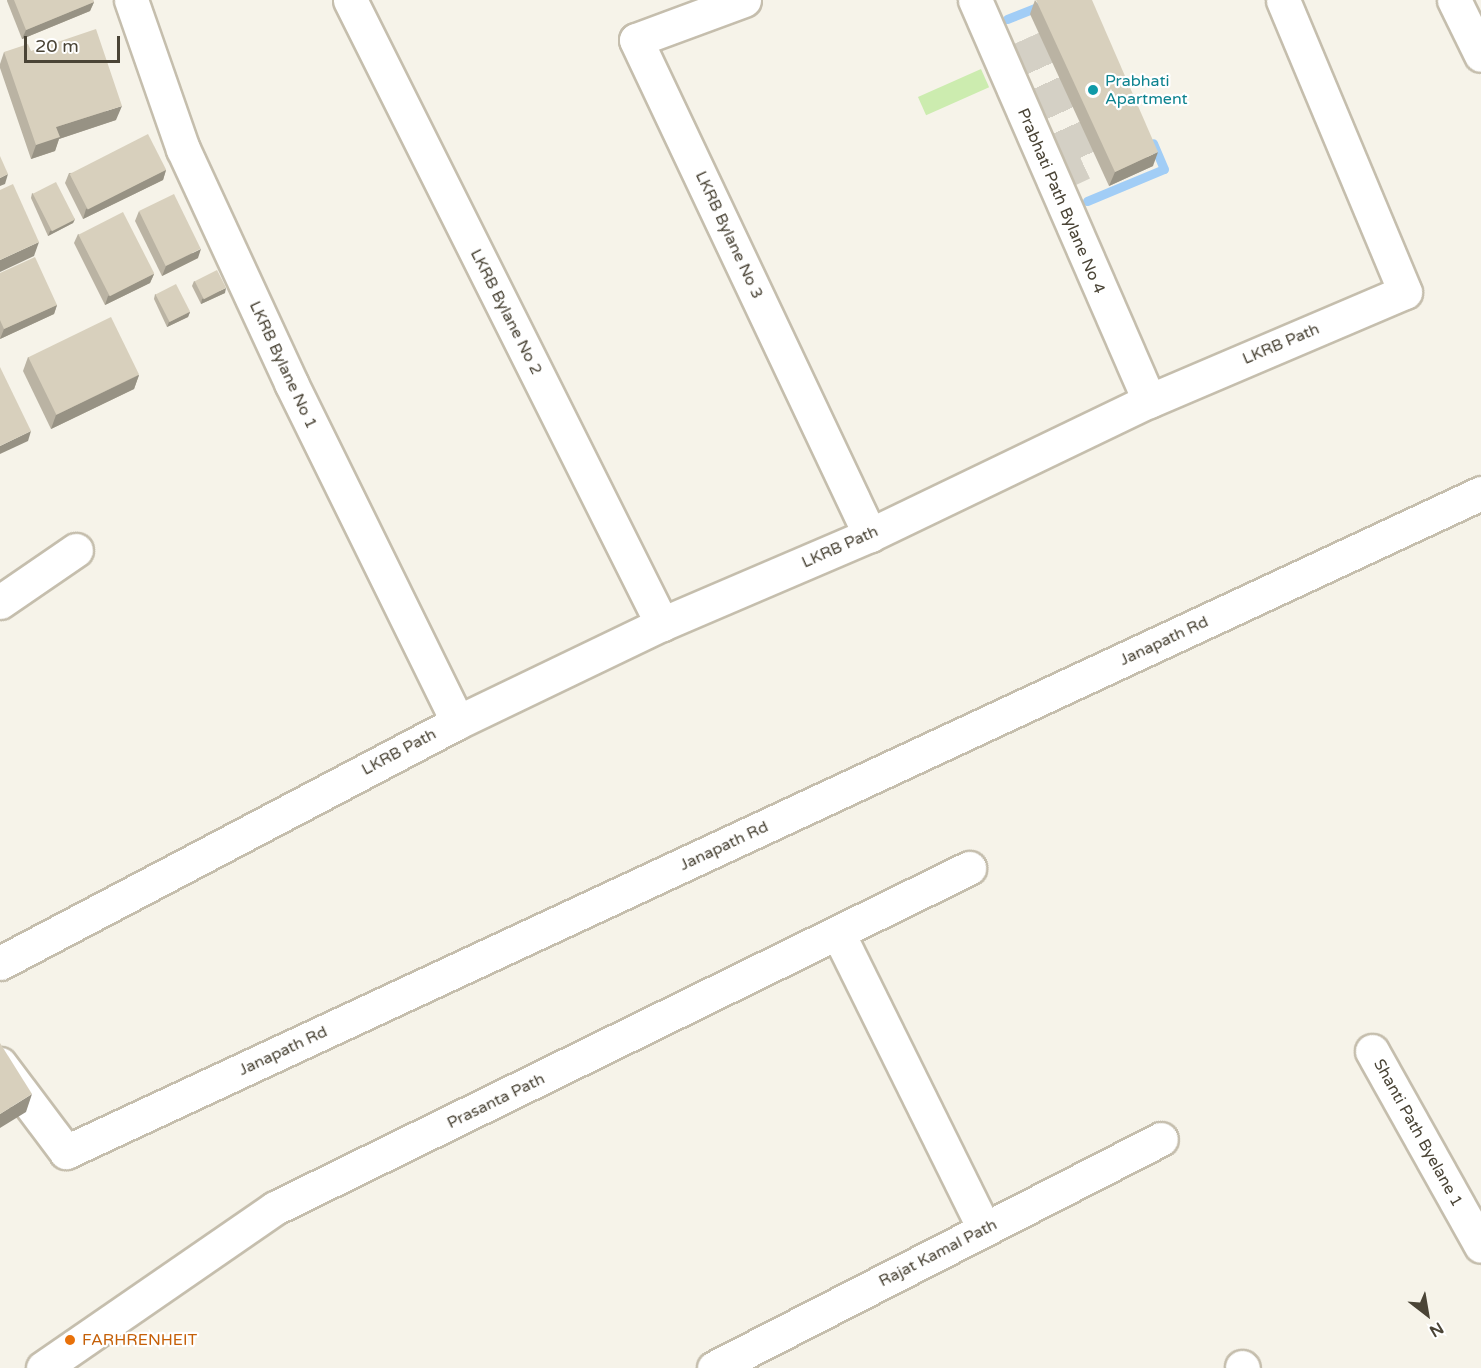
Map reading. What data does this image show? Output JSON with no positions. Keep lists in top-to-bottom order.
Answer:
{
  "streets": {
    "street": [
      "Prabhati Path Bylane No 4",
      "LKRB Bylane No 3",
      "LKRB Bylane No 2",
      "LKRB Path",
      "LKRB Bylane No 1",
      "Janapath Rd",
      "Prasanta Path",
      "Shanti Path Byelane 1",
      "Rajat Kamal Path"
    ]
  },
  "crossings": [
    ["Prabhati Path Bylane No 4", "LKRB Path"],
    ["LKRB Bylane No 3", "LKRB Path"],
    ["LKRB Bylane No 2", "LKRB Path"],
    ["LKRB Path", "LKRB Bylane No 1"]
  ],
  "places": ["Prabhati Apartment", "FARHRENHEIT"],
  "scale_bar": "20 m",
  "north": "bottom right"
}
